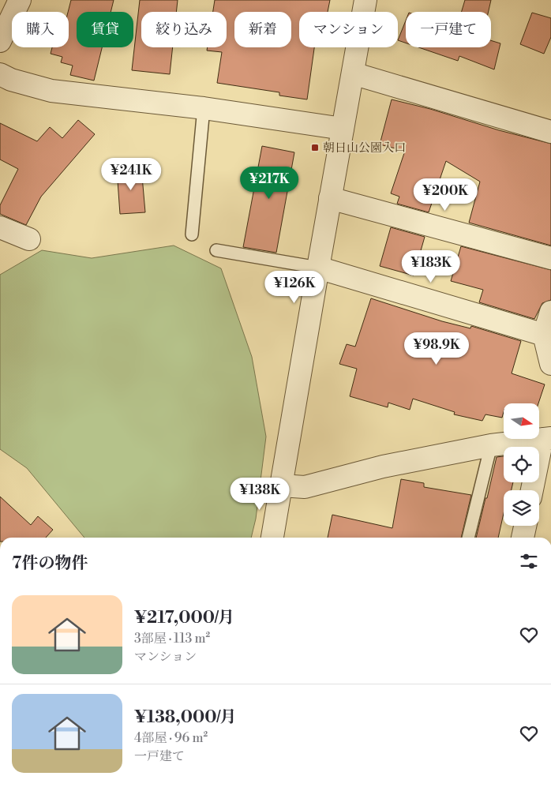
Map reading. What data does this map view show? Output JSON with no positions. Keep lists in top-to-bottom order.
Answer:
{
  "places": {
    "transit": ["朝日山公園入口"]
  },
  "north": "right",
  "page": {
    "chip": [
      "購入",
      "賃貸",
      "絞り込み",
      "新着",
      "マンション",
      "一戸建て"
    ],
    "price": [
      "¥241K",
      "¥217K",
      "¥200K",
      "¥183K",
      "¥126K",
      "¥98.9K",
      "¥138K"
    ],
    "heading": "7件の物件",
    "list": [
      {
        "name": "¥217,000/月",
        "note": "3部屋 · 113 m² · マンション"
      },
      {
        "name": "¥138,000/月",
        "note": "4部屋 · 96 m² · 一戸建て"
      }
    ]
  }
}
